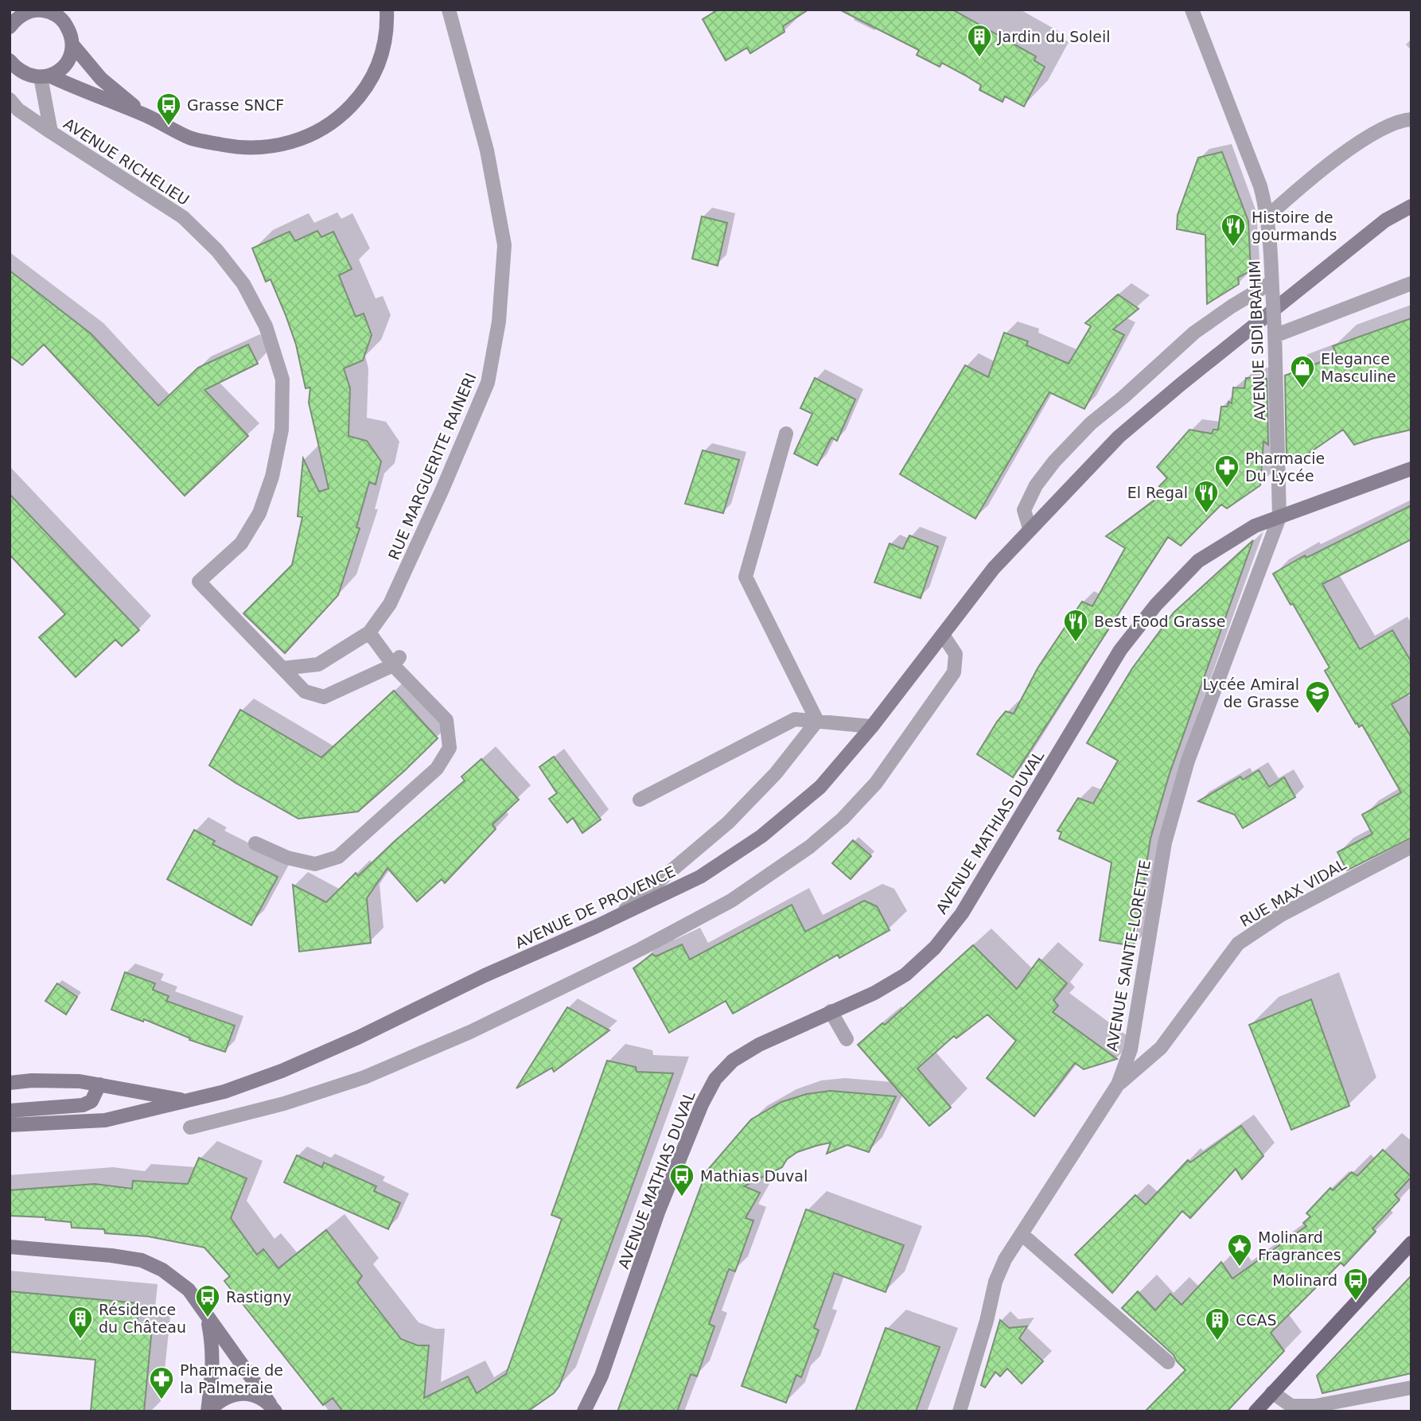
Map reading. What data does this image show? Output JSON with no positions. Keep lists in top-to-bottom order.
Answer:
{
  "streets": {
    "main road": ["AVENUE MATHIAS DUVAL", "AVENUE DE PROVENCE"],
    "street": [
      "AVENUE RICHELIEU",
      "AVENUE SIDI BRAHIM",
      "RUE MARGUERITE RAINERI",
      "RUE MAX VIDAL",
      "AVENUE SAINTE-LORETTE"
    ]
  },
  "crossings": [
    ["AVENUE SIDI BRAHIM", "AVENUE MATHIAS DUVAL"],
    ["AVENUE SIDI BRAHIM", "AVENUE SAINTE-LORETTE"],
    ["AVENUE MATHIAS DUVAL", "AVENUE SAINTE-LORETTE"],
    ["RUE MAX VIDAL", "AVENUE SAINTE-LORETTE"]
  ],
  "places": {
    "building": ["Jardin du Soleil", "Résidence du Château", "CCAS"],
    "bus stop": [
      "Grasse SNCF",
      "Mathias Duval",
      "Molinard",
      "Rastigny"
    ],
    "restaurant": ["Histoire de gourmands", "El Regal", "Best Food Grasse"],
    "shop": ["Elegance Masculine"],
    "pharmacy": ["Pharmacie Du Lycée", "Pharmacie de la Palmeraie"],
    "school or university": ["Lycée Amiral de Grasse"],
    "place": ["Molinard Fragrances"]
  }
}
